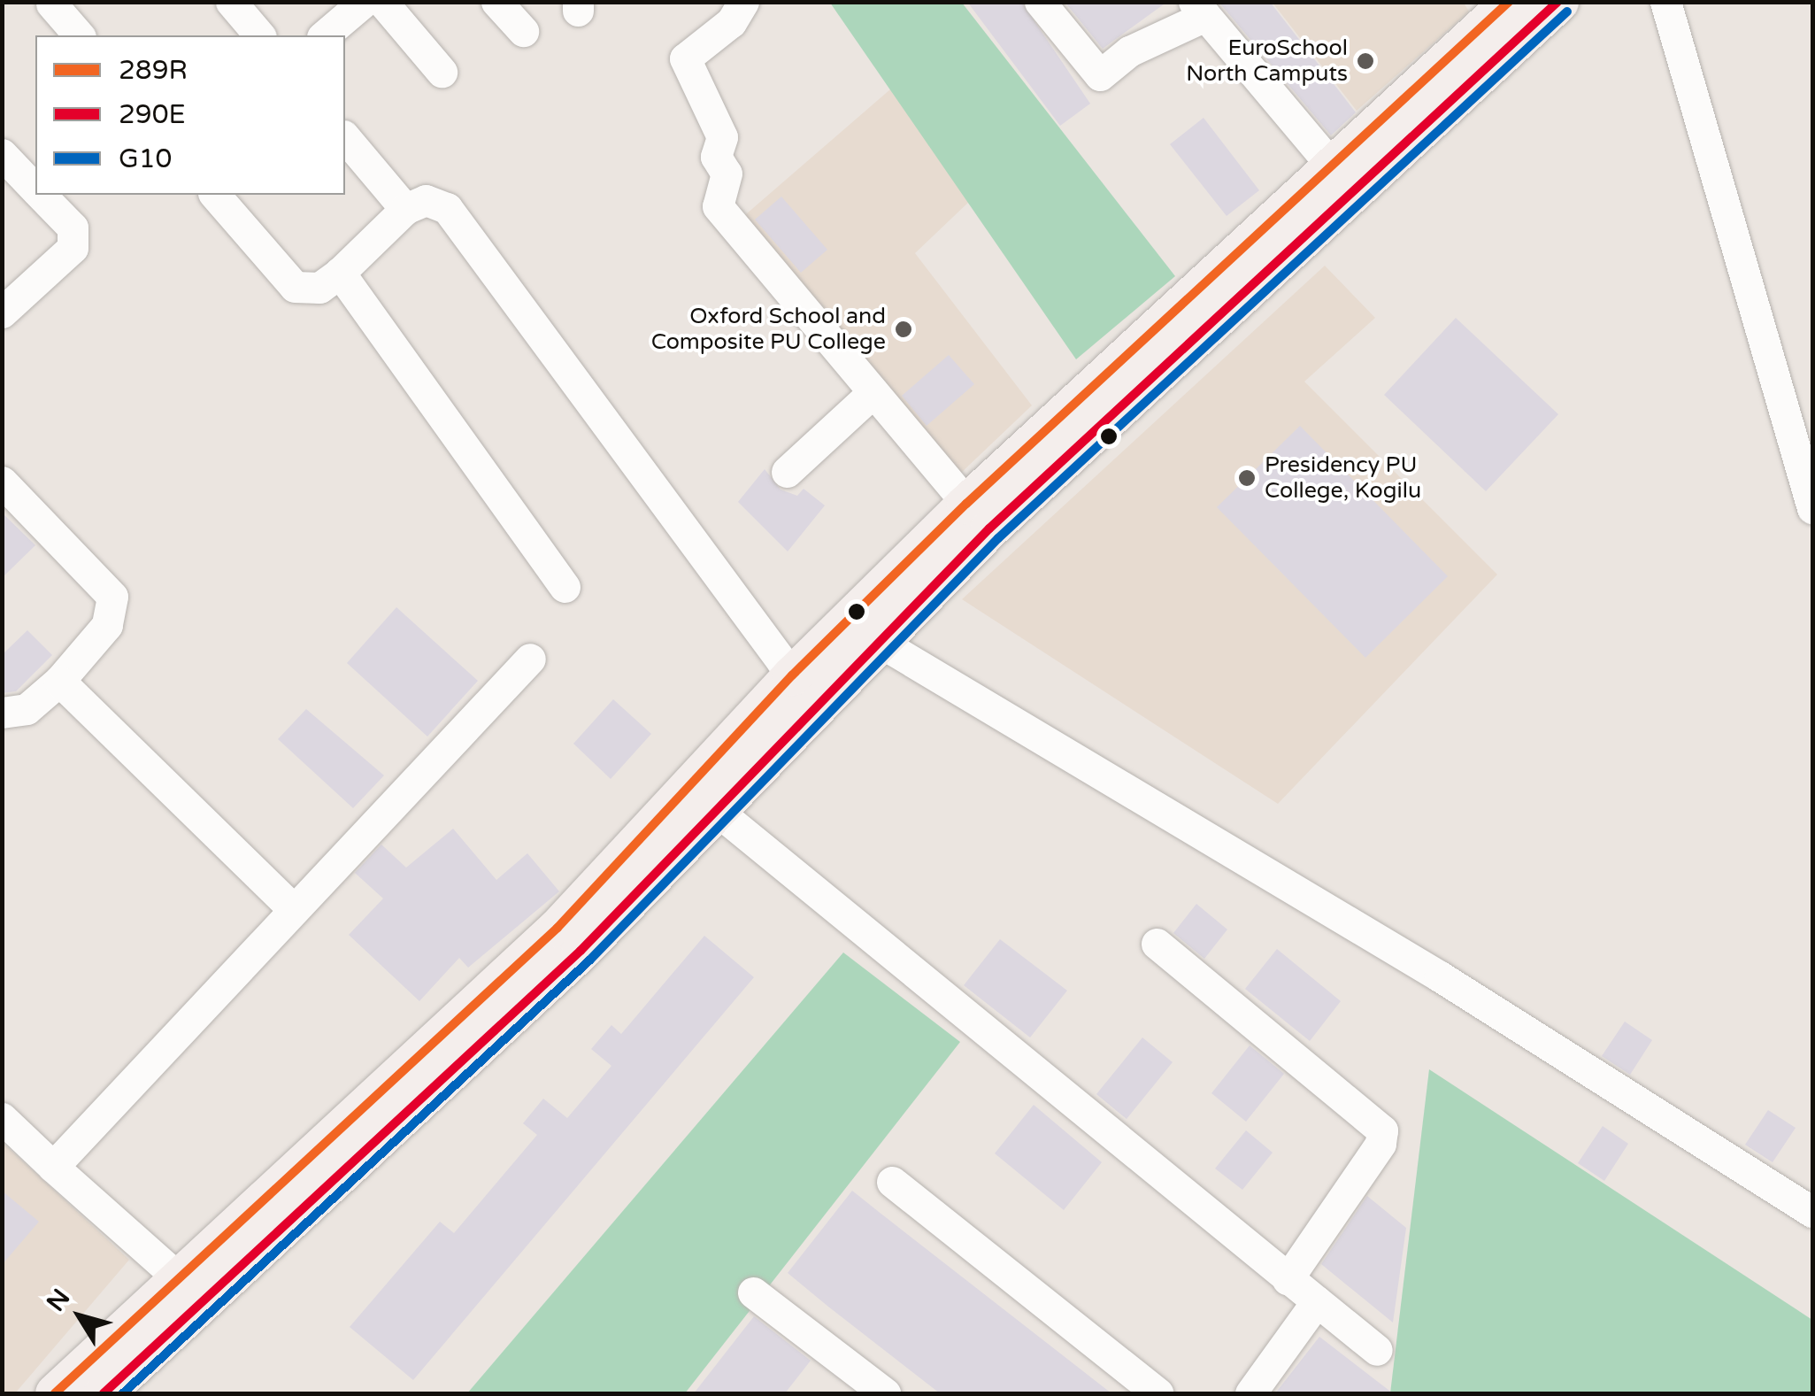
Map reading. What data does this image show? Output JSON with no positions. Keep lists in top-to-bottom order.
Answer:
{
  "places": ["EuroSchool North Camputs", "Oxford School and Composite PU College", "Presidency PU College, Kogilu"],
  "lines": ["transit line 289R", "transit line 290E", "transit line G10"],
  "legend": ["289R", "290E", "G10"],
  "north": "top left"
}
